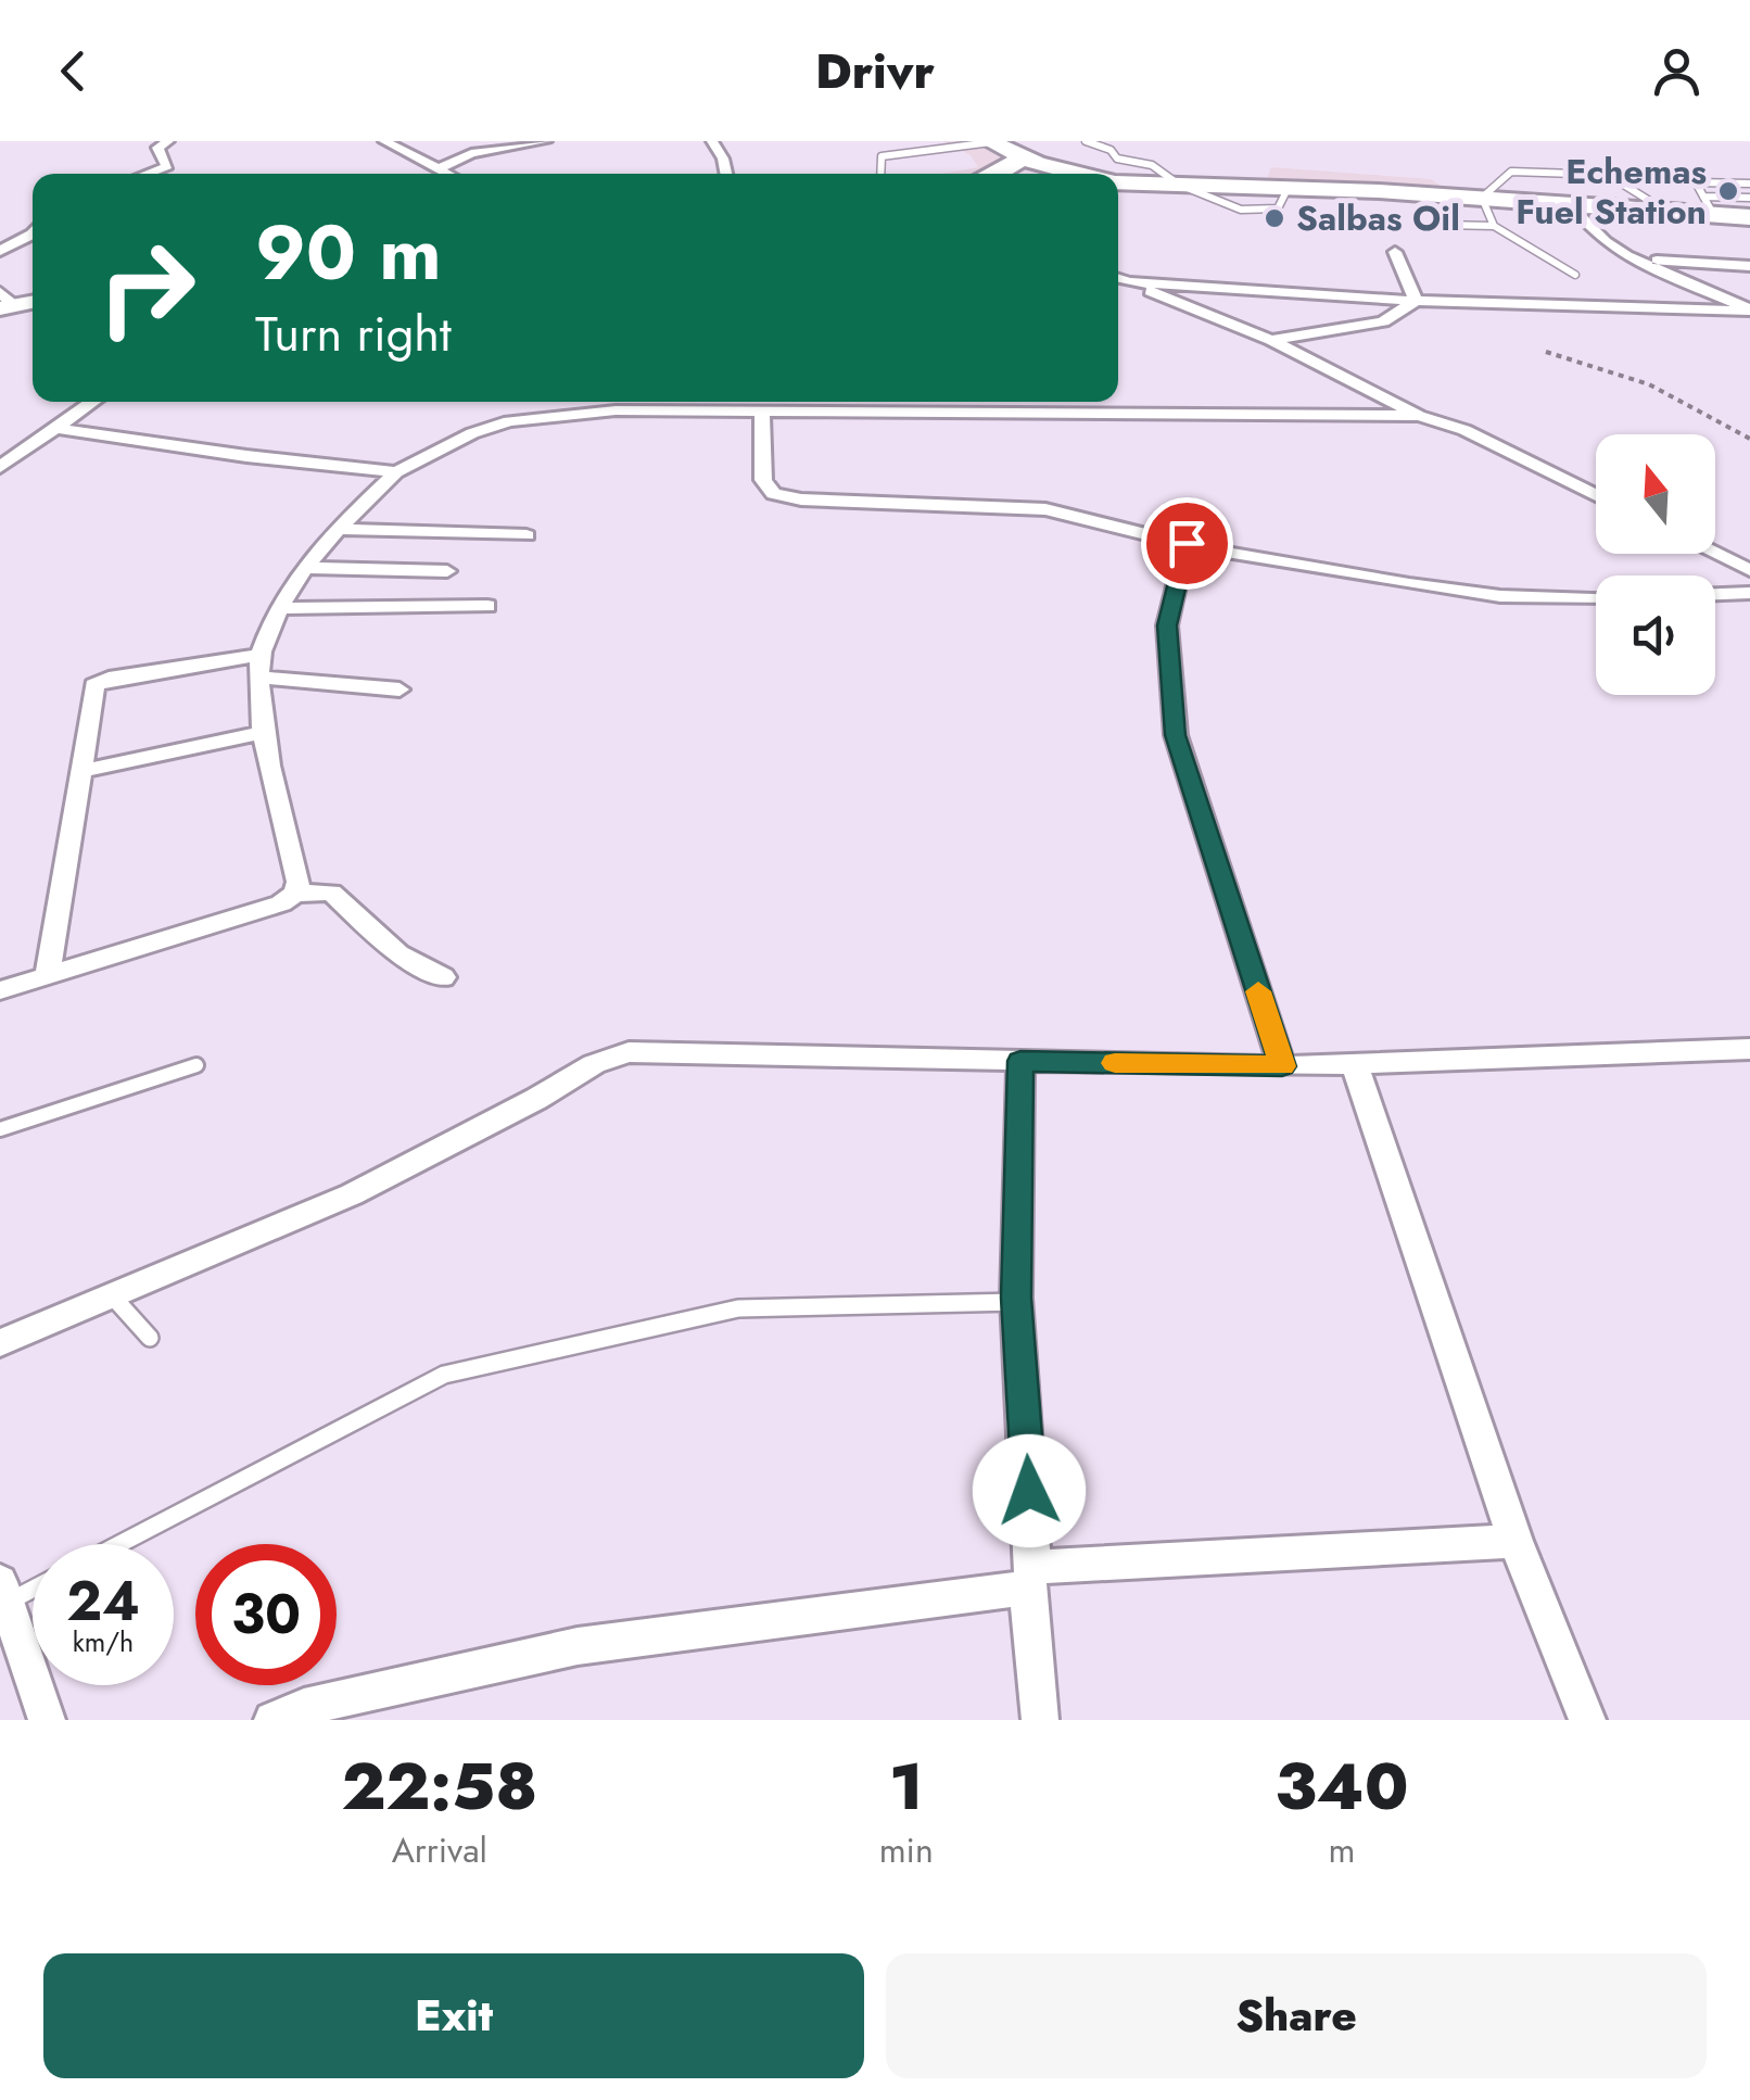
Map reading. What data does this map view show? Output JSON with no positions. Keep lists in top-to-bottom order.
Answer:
{
  "places": ["Echemas Fuel Station", "Salbas Oil"],
  "north": "top",
  "page": {
    "header": "Drivr",
    "turn": ["90 m", "Turn right"],
    "speed": "24 km/h",
    "limit": "30",
    "eta": [
      "22:58",
      "Arrival",
      "1",
      "min",
      "340",
      "m"
    ],
    "buttons": ["Exit", "Share"]
  }
}
